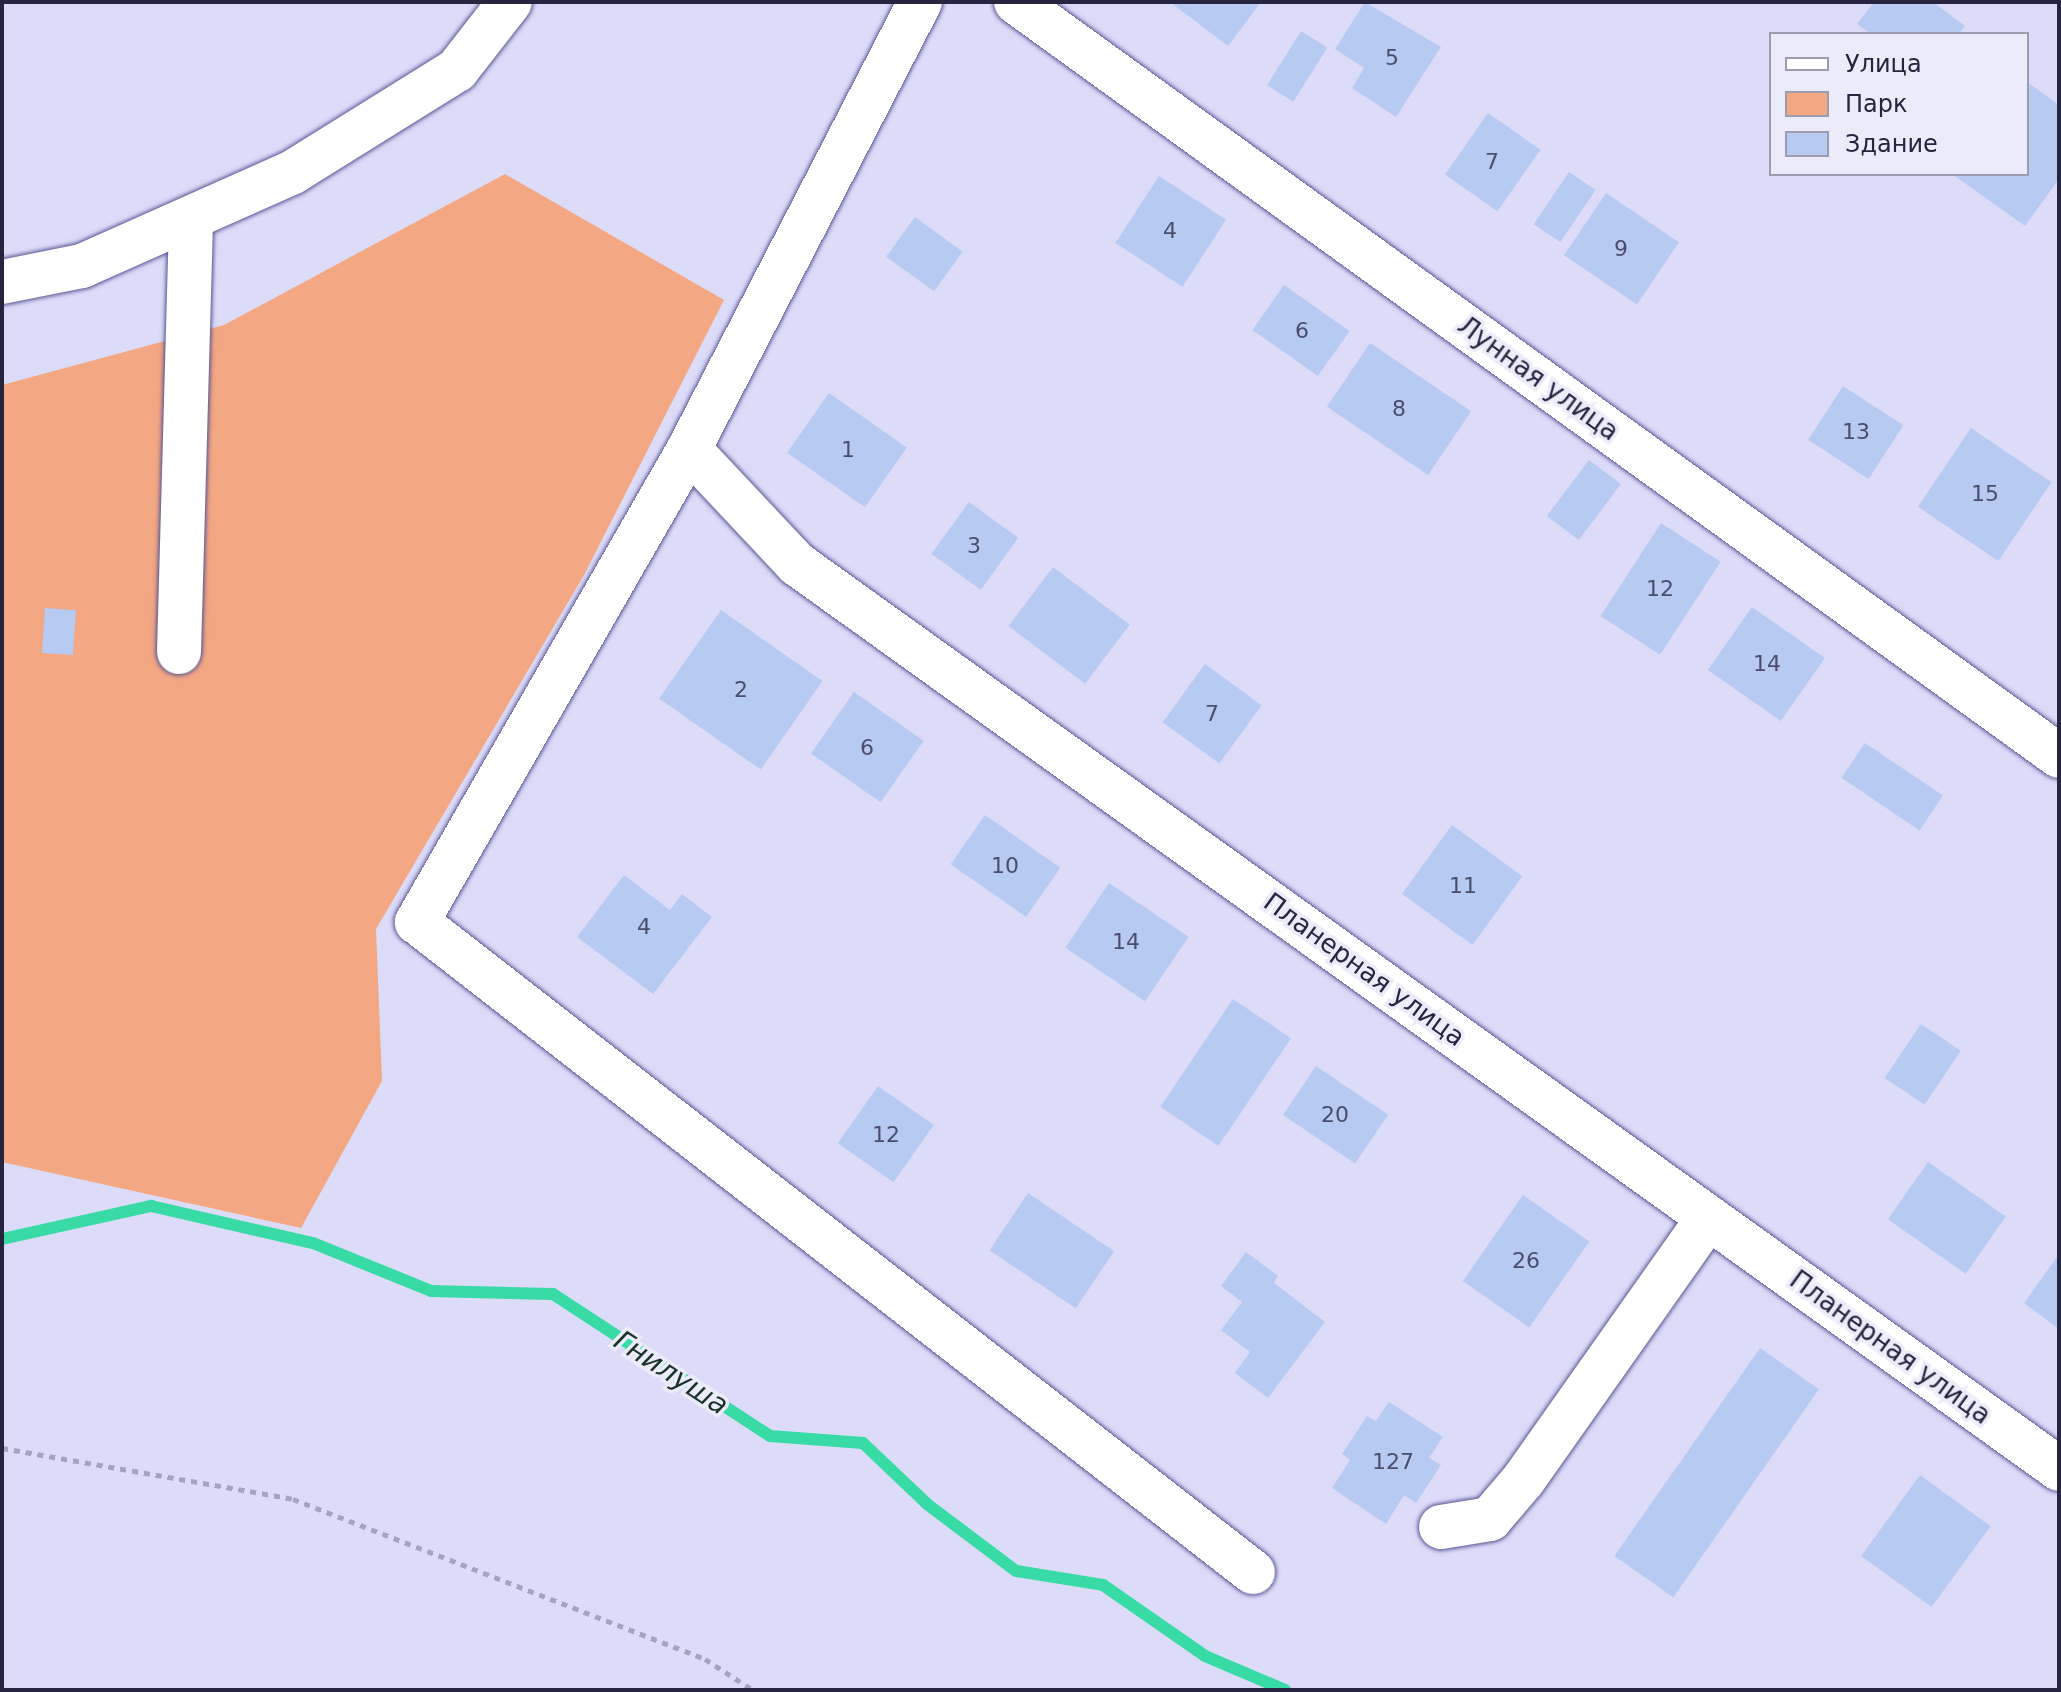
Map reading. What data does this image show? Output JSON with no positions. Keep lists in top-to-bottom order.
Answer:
{
  "streets": {
    "street": ["Лунная улица", "Планерная улица"]
  },
  "water": ["Гнилуша"],
  "house_numbers": [
    "5",
    "7",
    "4",
    "9",
    "6",
    "8",
    "13",
    "1",
    "15",
    "3",
    "12",
    "14",
    "2",
    "7",
    "6",
    "10",
    "11",
    "4",
    "14",
    "20",
    "12",
    "26",
    "127"
  ],
  "legend": ["Улица", "Парк", "Здание"]
}
